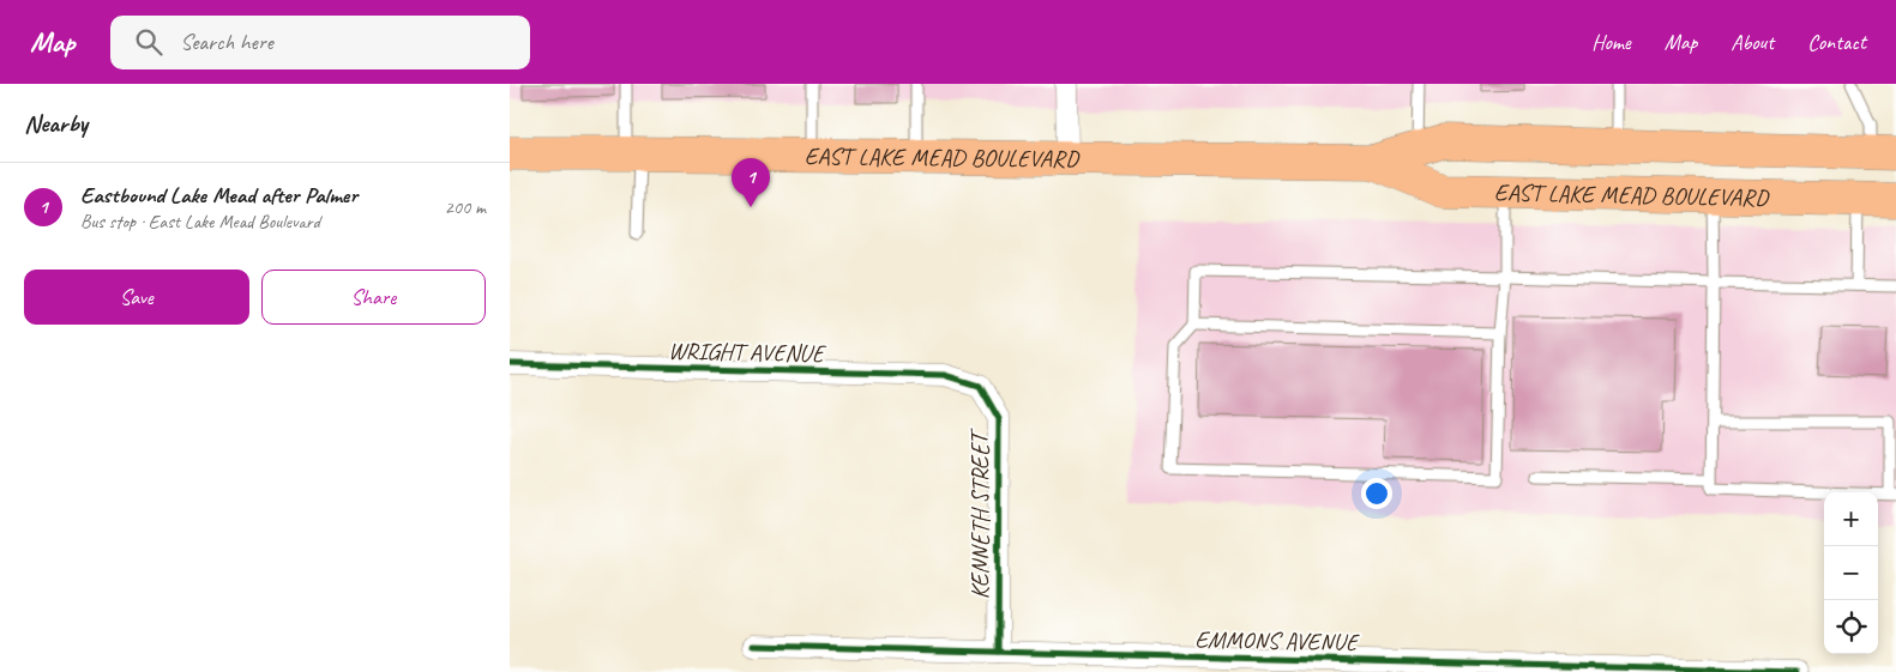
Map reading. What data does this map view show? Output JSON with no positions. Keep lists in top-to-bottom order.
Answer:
{
  "streets": {
    "main road": ["EAST LAKE MEAD BOULEVARD"],
    "street": ["WRIGHT AVENUE", "KENNETH STREET", "EMMONS AVENUE"]
  },
  "crossings": [
    ["WRIGHT AVENUE", "KENNETH STREET"],
    ["KENNETH STREET", "EMMONS AVENUE"]
  ],
  "page": {
    "header": "Map",
    "search": "Search here",
    "nav": [
      "Home",
      "Map",
      "About",
      "Contact"
    ],
    "heading": "Nearby",
    "pins": "1",
    "list": [
      {
        "mark": "1",
        "name": "Eastbound Lake Mead after Palmer",
        "note": "Bus stop · East Lake Mead Boulevard",
        "value": "200 m"
      }
    ],
    "buttons": ["Save", "Share"],
    "map_buttons": ["+", "−"]
  }
}
